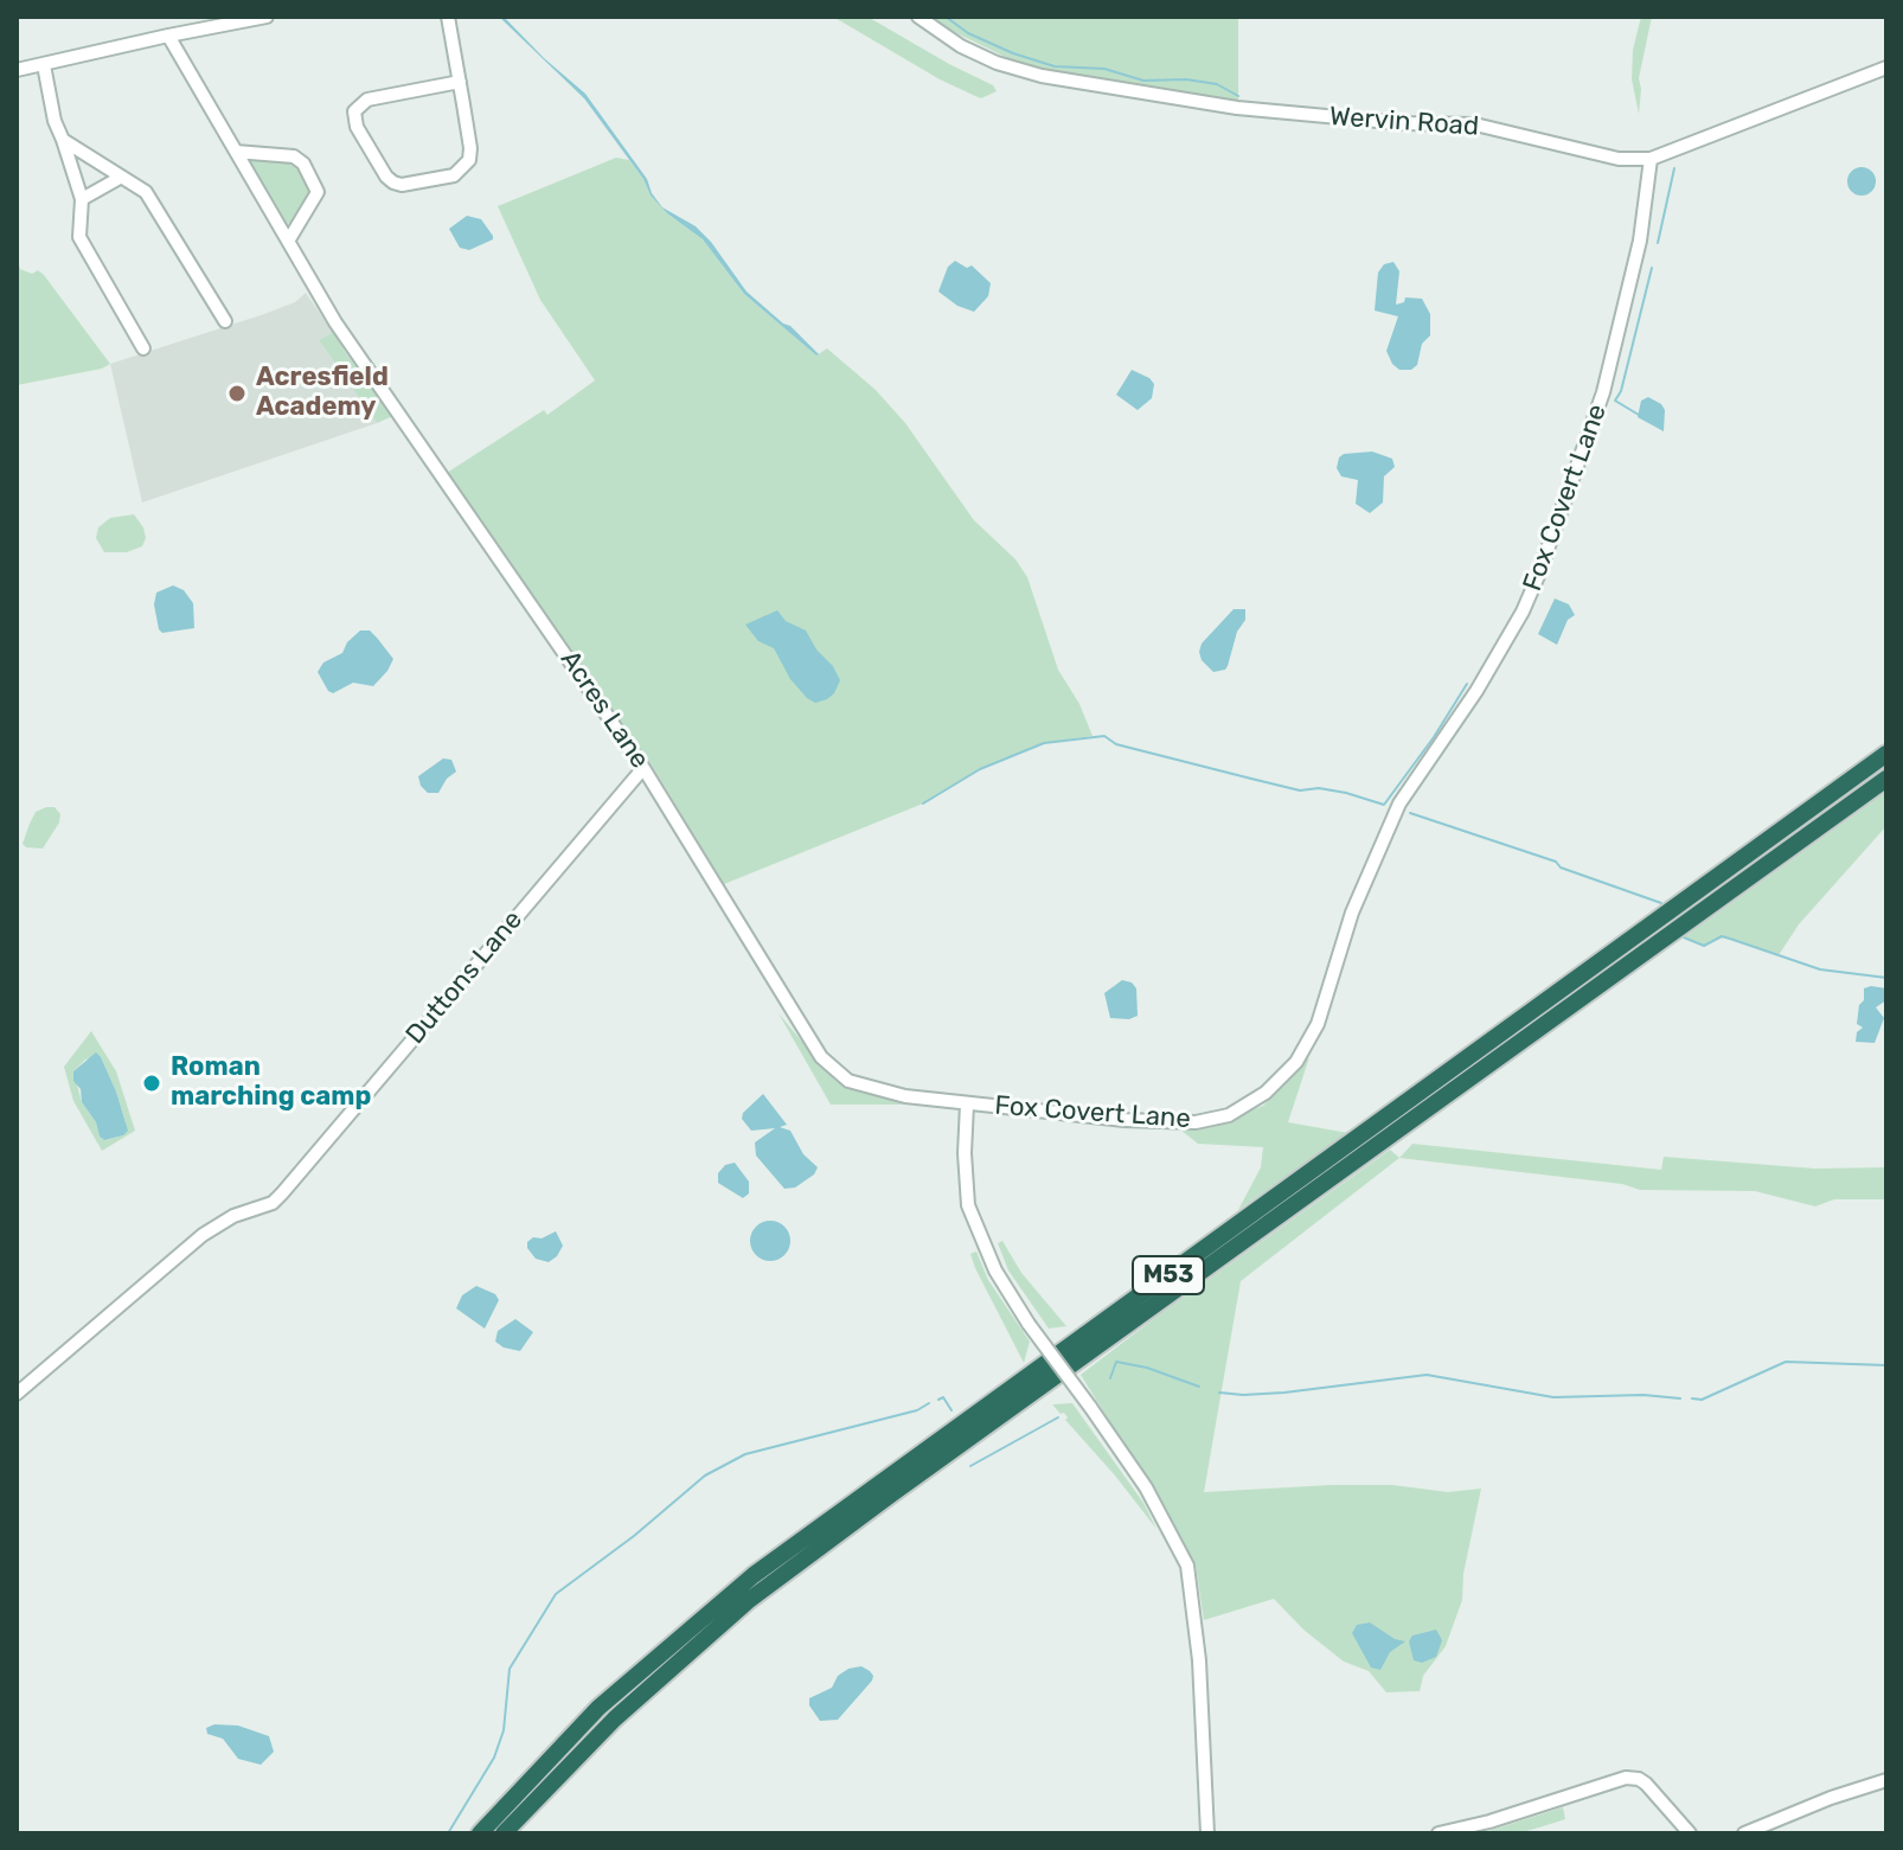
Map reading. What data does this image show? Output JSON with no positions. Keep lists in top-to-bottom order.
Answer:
{
  "streets": {
    "highway": ["M53"],
    "street": [
      "Wervin Road",
      "Fox Covert Lane",
      "Acres Lane",
      "Duttons Lane"
    ]
  },
  "crossings": [
    ["Wervin Road", "Fox Covert Lane"],
    ["Fox Covert Lane", "Acres Lane"],
    ["Acres Lane", "Duttons Lane"]
  ],
  "places": ["Acresfield Academy", "Roman marching camp"]
}
